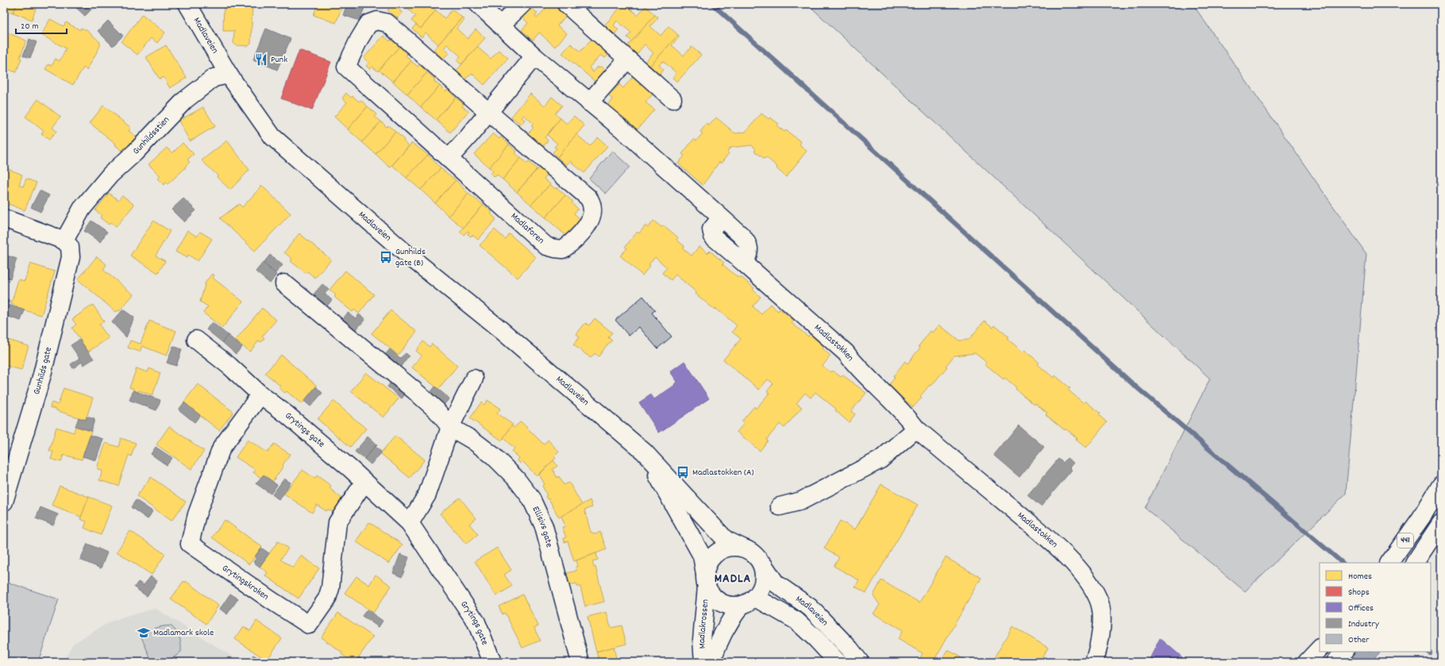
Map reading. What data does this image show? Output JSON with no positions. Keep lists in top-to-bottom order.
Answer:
{
  "streets": {
    "street": [
      "Madlaveien",
      "Gunhildsstien",
      "Madlaforen",
      "Madlastokken",
      "Gunhilds gate",
      "Grytings gate",
      "Ellisivs gate",
      "441",
      "Grytingskroken",
      "Madlakrossen"
    ]
  },
  "crossings": [
    ["Madlaveien", "Gunhildsstien"],
    ["Madlaveien", "Madlakrossen"],
    ["Gunhildsstien", "Gunhilds gate"],
    ["Grytings gate", "Grytingskroken"]
  ],
  "districts": ["MADLA"],
  "places": {
    "restaurant": ["Punk"],
    "bus stop": ["Gunhilds gate (B)", "Madlastokken (A)"],
    "school or university": ["Madlamark skole"]
  },
  "legend": [
    "Homes",
    "Shops",
    "Offices",
    "Industry",
    "Other"
  ],
  "scale_bar": "20 m"
}
